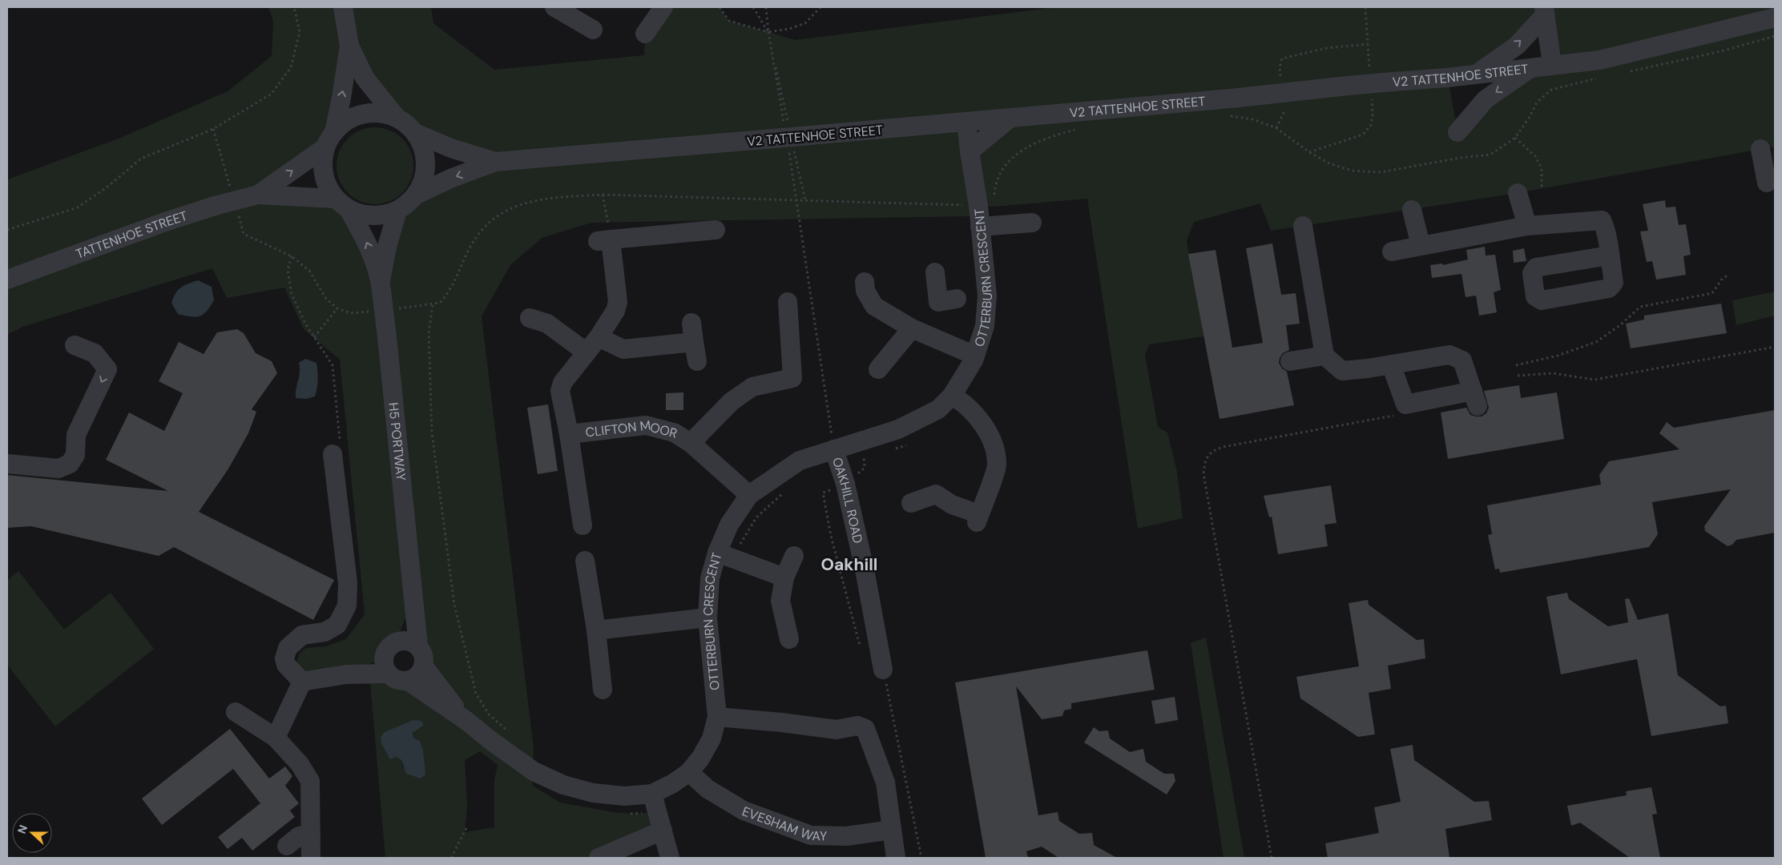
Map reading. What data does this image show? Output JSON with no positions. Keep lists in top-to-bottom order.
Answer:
{
  "streets": {
    "street": [
      "V2 TATTENHOE STREET",
      "TATTENHOE STREET",
      "OTTERBURN CRESCENT",
      "CLIFTON MOOR",
      "H5 PORTWAY",
      "OAKHILL ROAD",
      "EVESHAM WAY"
    ]
  },
  "crossings": [
    ["V2 TATTENHOE STREET", "TATTENHOE STREET"],
    ["V2 TATTENHOE STREET", "OTTERBURN CRESCENT"],
    ["V2 TATTENHOE STREET", "H5 PORTWAY"],
    ["TATTENHOE STREET", "H5 PORTWAY"],
    ["OTTERBURN CRESCENT", "CLIFTON MOOR"],
    ["OTTERBURN CRESCENT", "H5 PORTWAY"],
    ["OTTERBURN CRESCENT", "OAKHILL ROAD"],
    ["OTTERBURN CRESCENT", "EVESHAM WAY"]
  ],
  "districts": ["Oakhill"],
  "north": "left"
}
